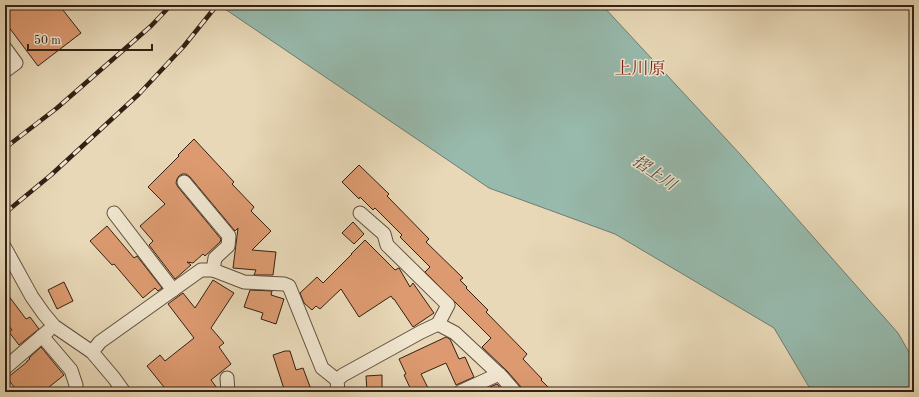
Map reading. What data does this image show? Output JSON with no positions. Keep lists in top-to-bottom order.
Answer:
{
  "districts": ["上川原"],
  "water": ["摺上川"],
  "scale_bar": "50 m"
}
